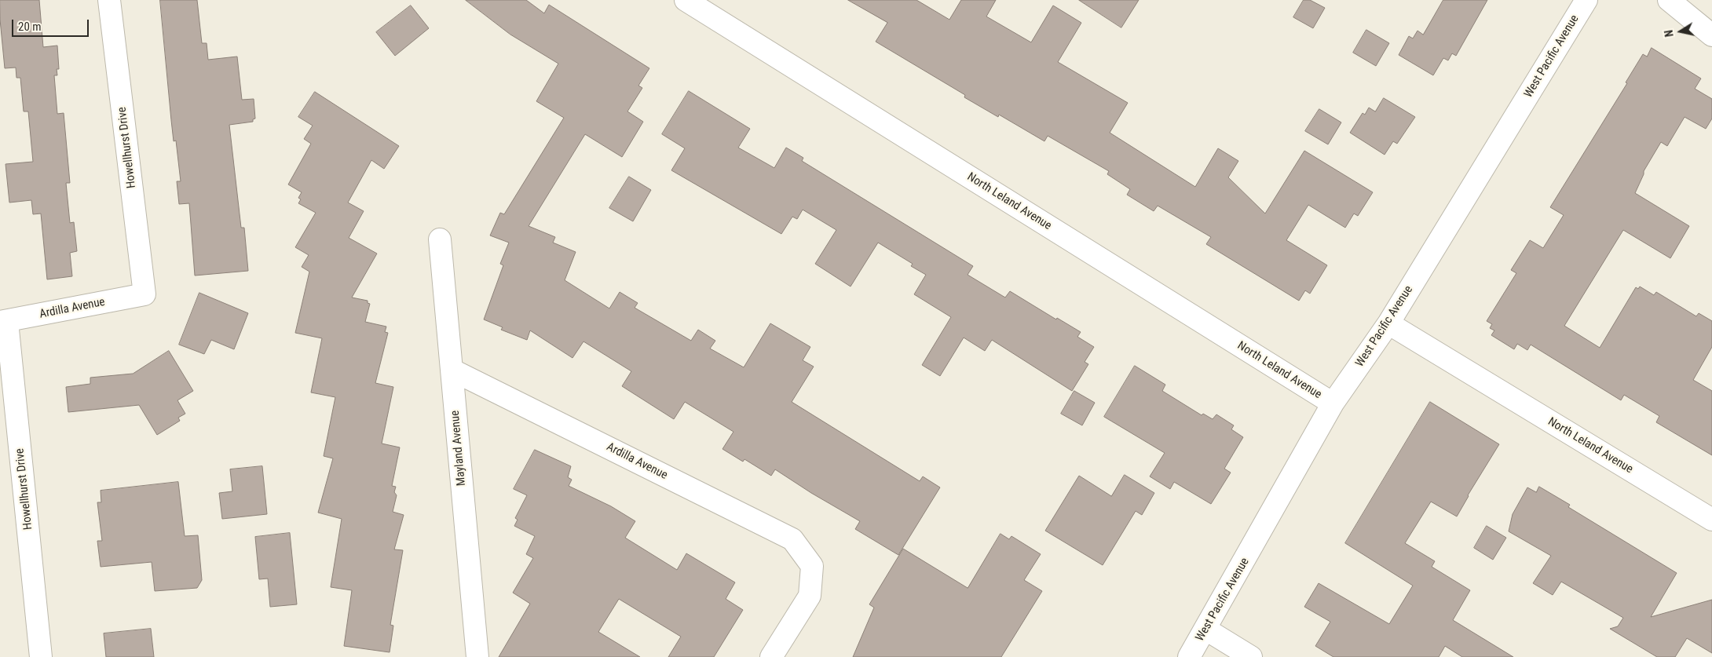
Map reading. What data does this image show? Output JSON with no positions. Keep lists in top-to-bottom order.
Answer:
{
  "streets": {
    "street": [
      "West Pacific Avenue",
      "Howellhurst Drive",
      "North Leland Avenue",
      "Ardilla Avenue",
      "Mayland Avenue"
    ]
  },
  "crossings": [
    ["West Pacific Avenue", "North Leland Avenue"],
    ["Howellhurst Drive", "Ardilla Avenue"],
    ["Ardilla Avenue", "Mayland Avenue"]
  ],
  "scale_bar": "20 m",
  "north": "left"
}
